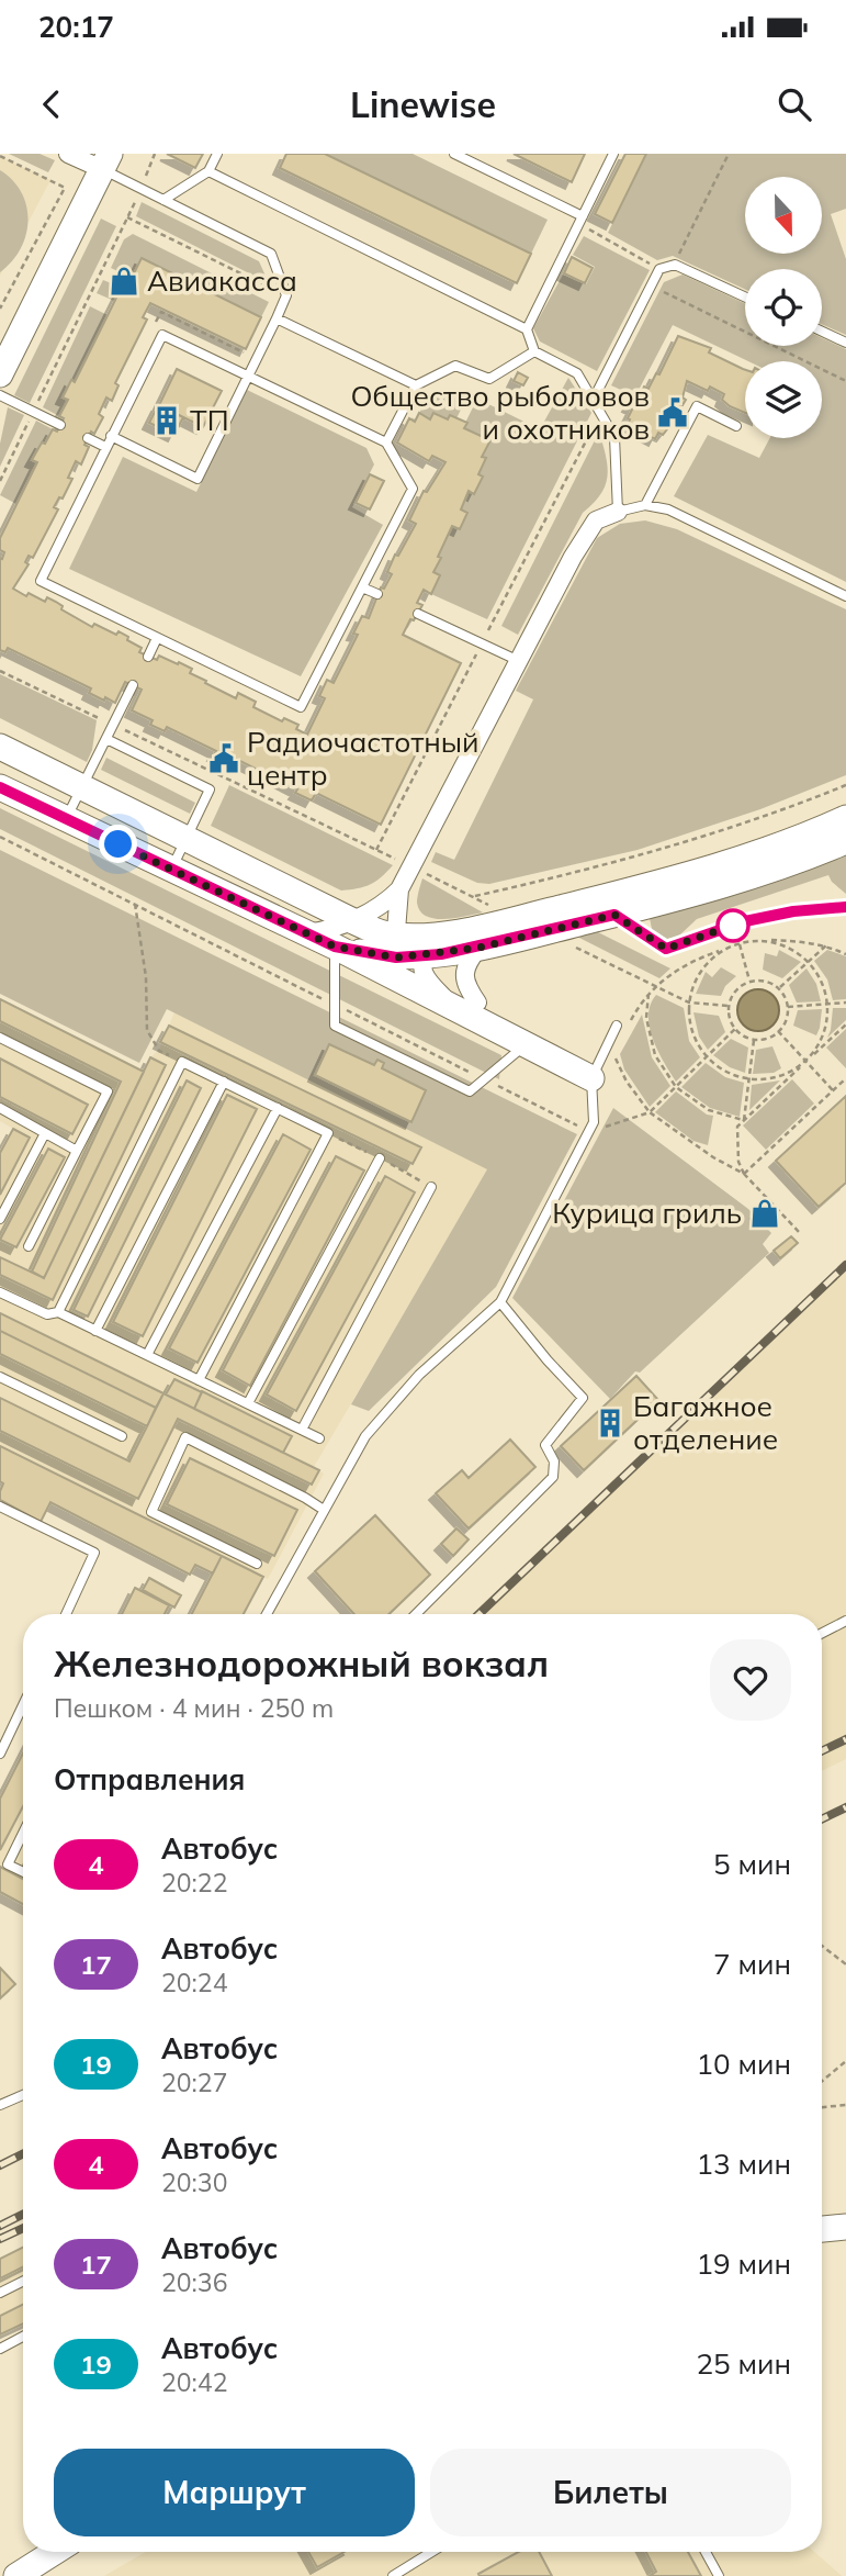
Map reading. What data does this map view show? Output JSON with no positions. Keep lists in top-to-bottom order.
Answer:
{
  "places": {
    "shop": ["Авиакасса", "Курица гриль"],
    "public building": ["Общество рыболовов и охотников", "Радиочастотный центр"],
    "building": ["ТП", "Багажное отделение"]
  },
  "lines": ["bus line 4"],
  "north": "bottom",
  "page": {
    "status": "20:17",
    "header": "Linewise",
    "heading": [
      ["Железнодорожный вокзал", "Пешком · 4 мин · 250 m"],
      "Отправления"
    ],
    "list": [
      {
        "mark": "4",
        "name": "Автобус",
        "note": "20:22",
        "value": "5 мин"
      },
      {
        "mark": "17",
        "name": "Автобус",
        "note": "20:24",
        "value": "7 мин"
      },
      {
        "mark": "19",
        "name": "Автобус",
        "note": "20:27",
        "value": "10 мин"
      },
      {
        "mark": "4",
        "name": "Автобус",
        "note": "20:30",
        "value": "13 мин"
      },
      {
        "mark": "17",
        "name": "Автобус",
        "note": "20:36",
        "value": "19 мин"
      },
      {
        "mark": "19",
        "name": "Автобус",
        "note": "20:42",
        "value": "25 мин"
      }
    ],
    "buttons": ["Маршрут", "Билеты"]
  }
}
